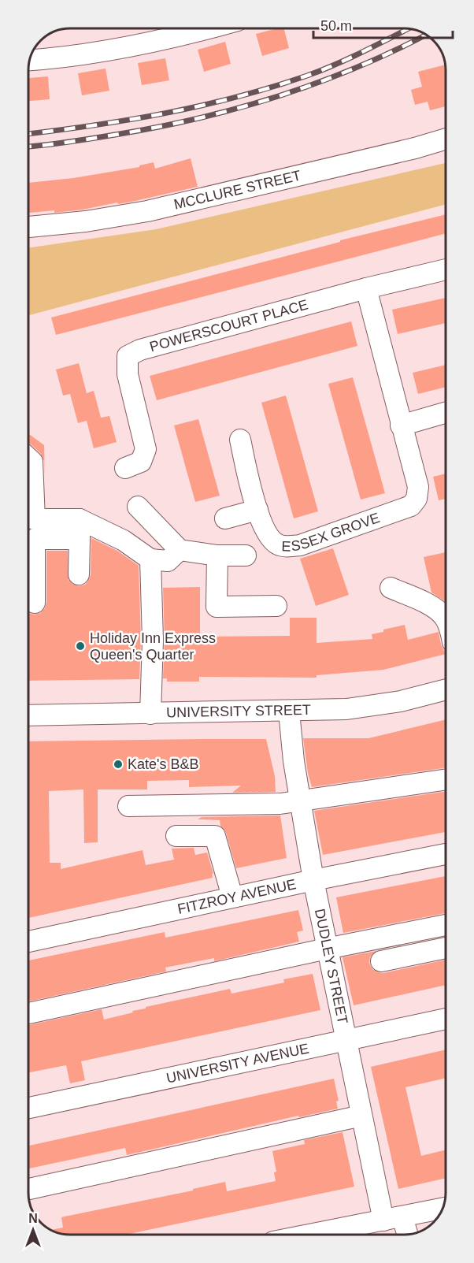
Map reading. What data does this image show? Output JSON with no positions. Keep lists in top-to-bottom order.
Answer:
{
  "streets": {
    "street": [
      "MCCLURE STREET",
      "POWERSCOURT PLACE",
      "ESSEX GROVE",
      "UNIVERSITY STREET",
      "FITZROY AVENUE",
      "DUDLEY STREET",
      "UNIVERSITY AVENUE"
    ]
  },
  "crossings": [
    ["POWERSCOURT PLACE", "ESSEX GROVE"],
    ["UNIVERSITY STREET", "DUDLEY STREET"],
    ["FITZROY AVENUE", "DUDLEY STREET"],
    ["DUDLEY STREET", "UNIVERSITY AVENUE"]
  ],
  "places": ["Holiday Inn Express Queen's Quarter", "Kate's B&B"],
  "scale_bar": "50 m",
  "north": "top"
}
